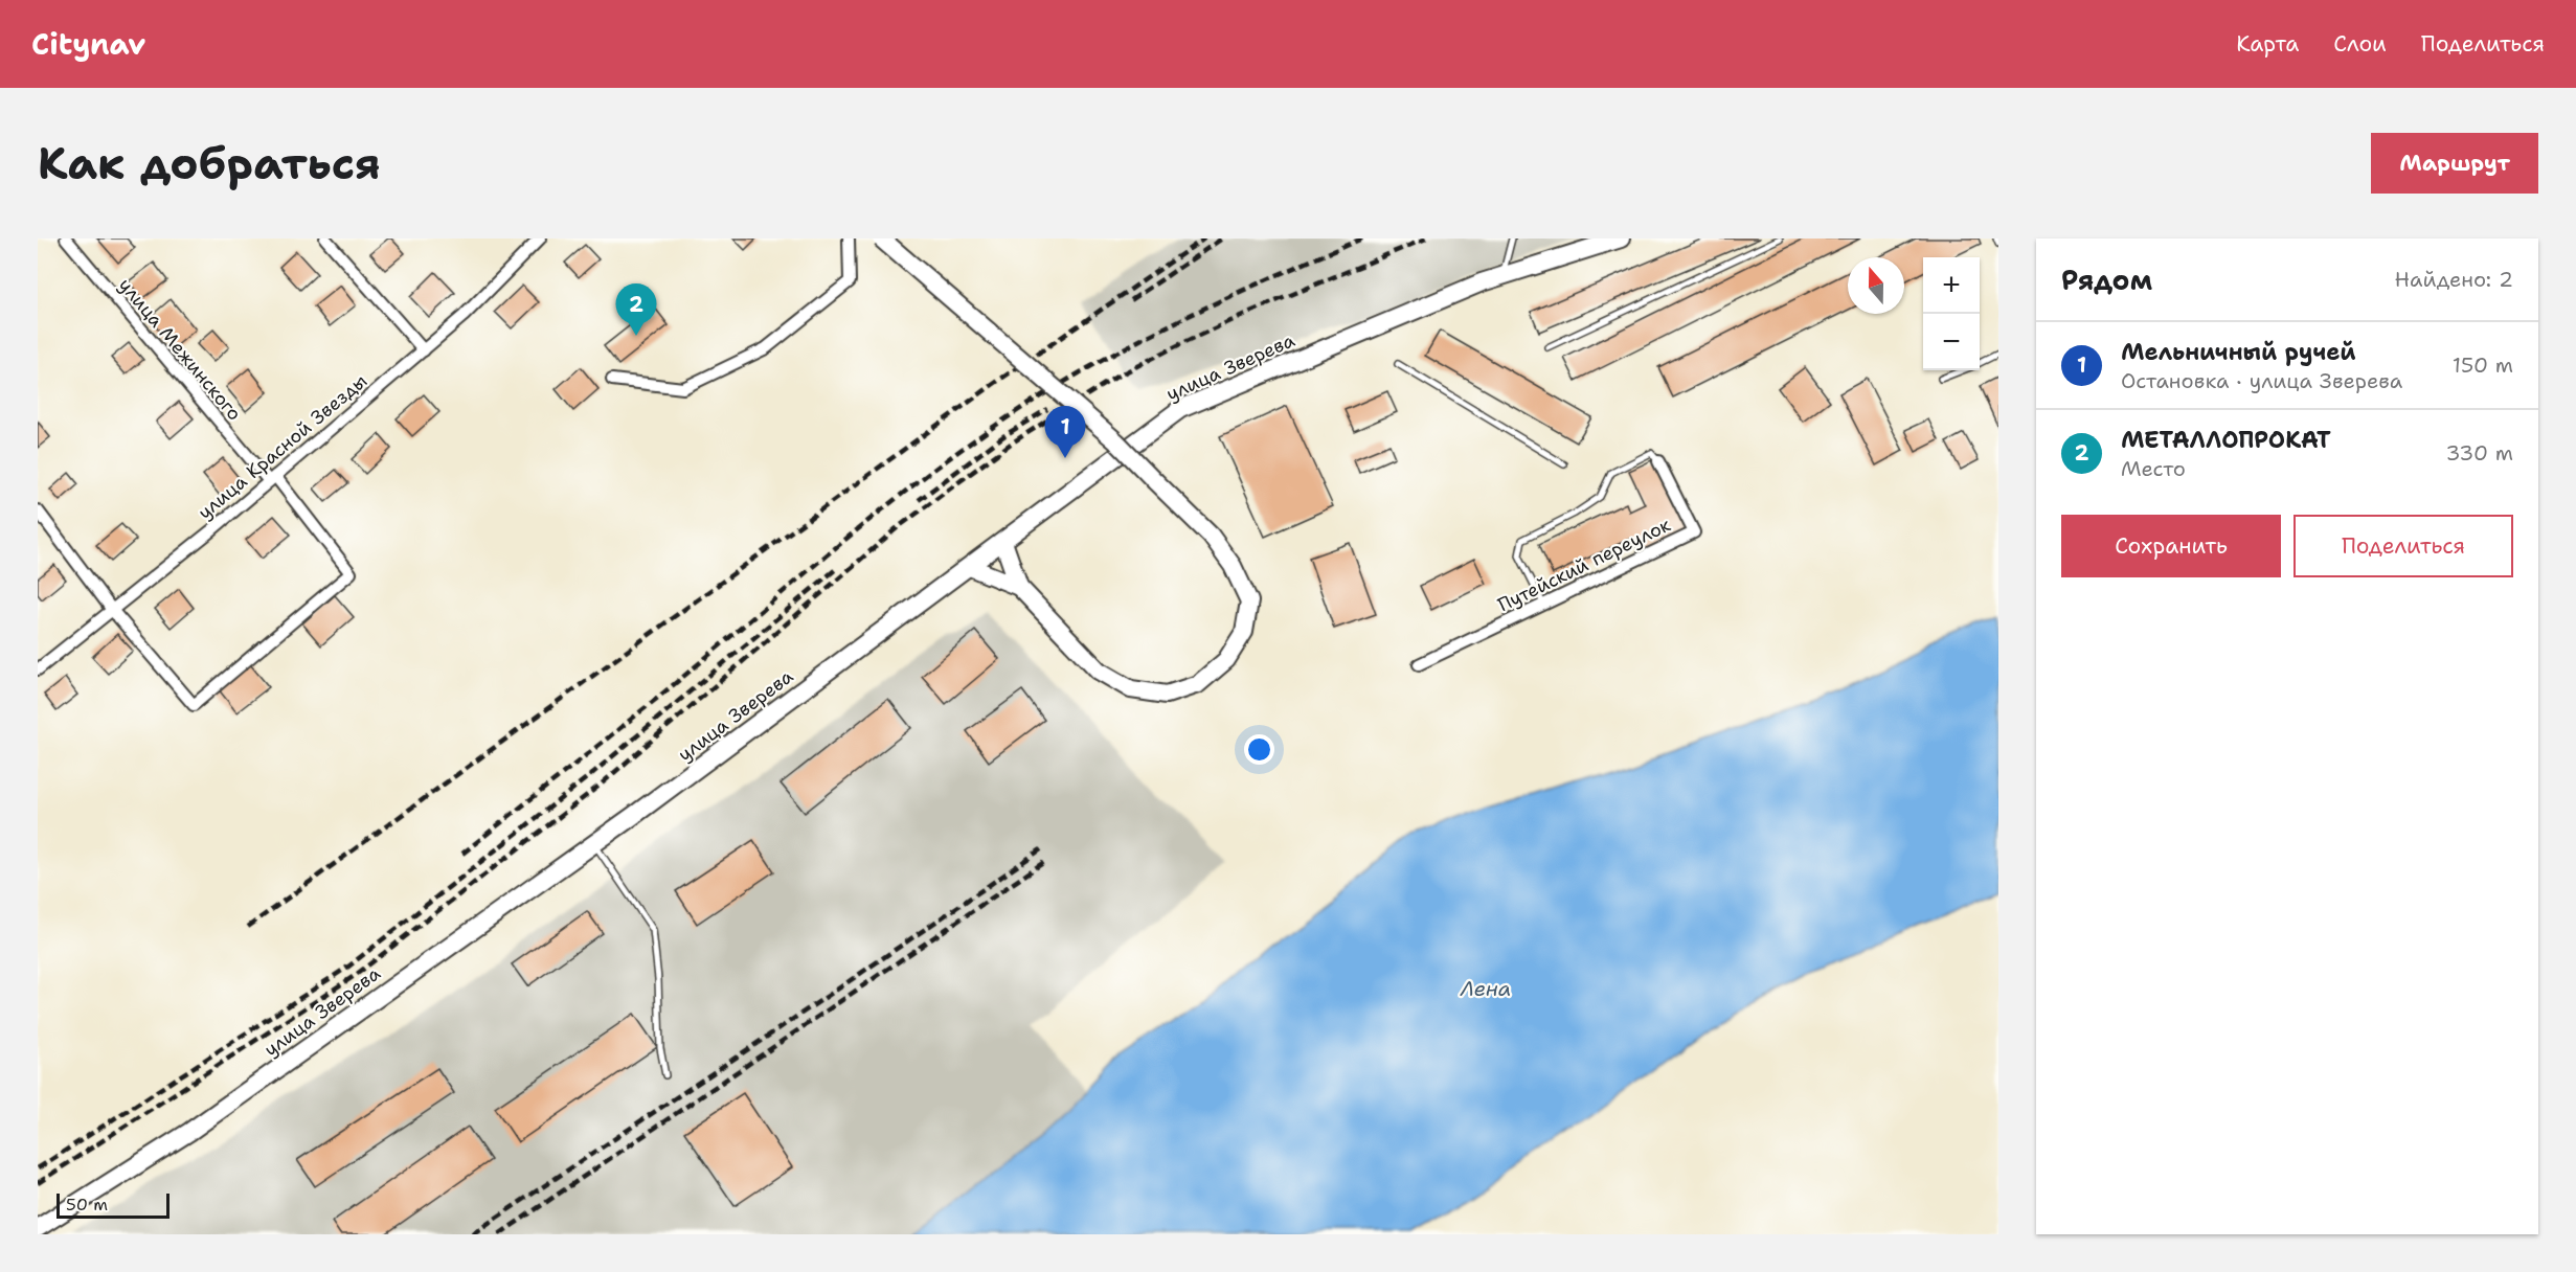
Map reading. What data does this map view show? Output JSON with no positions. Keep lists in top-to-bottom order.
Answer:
{
  "streets": {
    "main road": ["улица Зверева"],
    "street": ["улица Межинского", "улица Красной Звезды", "Путейский переулок"]
  },
  "crossings": [
    ["улица Межинского", "улица Красной Звезды"]
  ],
  "water": ["Лена"],
  "scale_bar": "50 m",
  "north": "top",
  "page": {
    "header": "Citynav",
    "nav": ["Карта", "Слои", "Поделиться"],
    "buttons": [
      "Маршрут",
      ["Сохранить", "Поделиться"]
    ],
    "title": "Как добраться",
    "heading": ["Рядом", "Найдено: 2"],
    "map_buttons": ["+", "−"],
    "pins": ["2", "1"],
    "list": [
      {
        "mark": "1",
        "name": "Мельничный ручей",
        "note": "Остановка · улица Зверева",
        "value": "150 m"
      },
      {
        "mark": "2",
        "name": "МЕТАЛЛОПРОКАТ",
        "note": "Место",
        "value": "330 m"
      }
    ],
    "scale": "50 m"
  }
}
